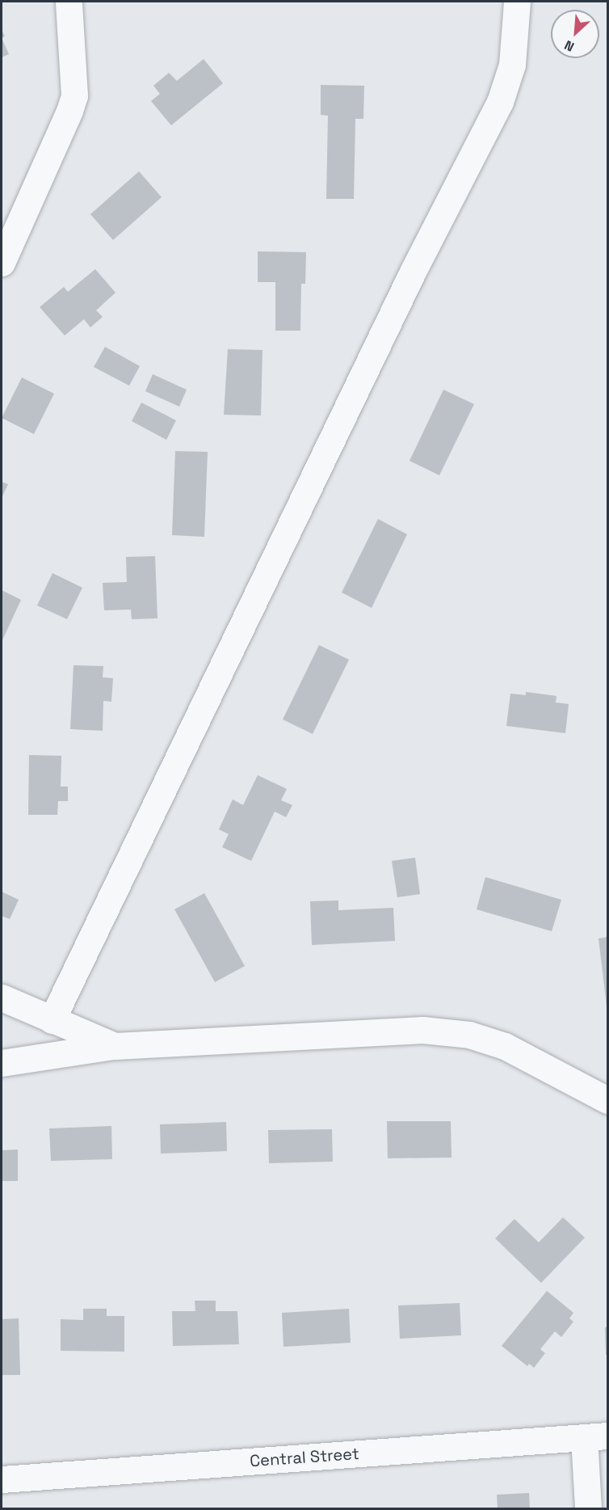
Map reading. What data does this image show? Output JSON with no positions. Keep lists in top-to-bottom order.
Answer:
{
  "streets": {
    "street": ["Central Street"]
  },
  "north": "bottom left"
}
